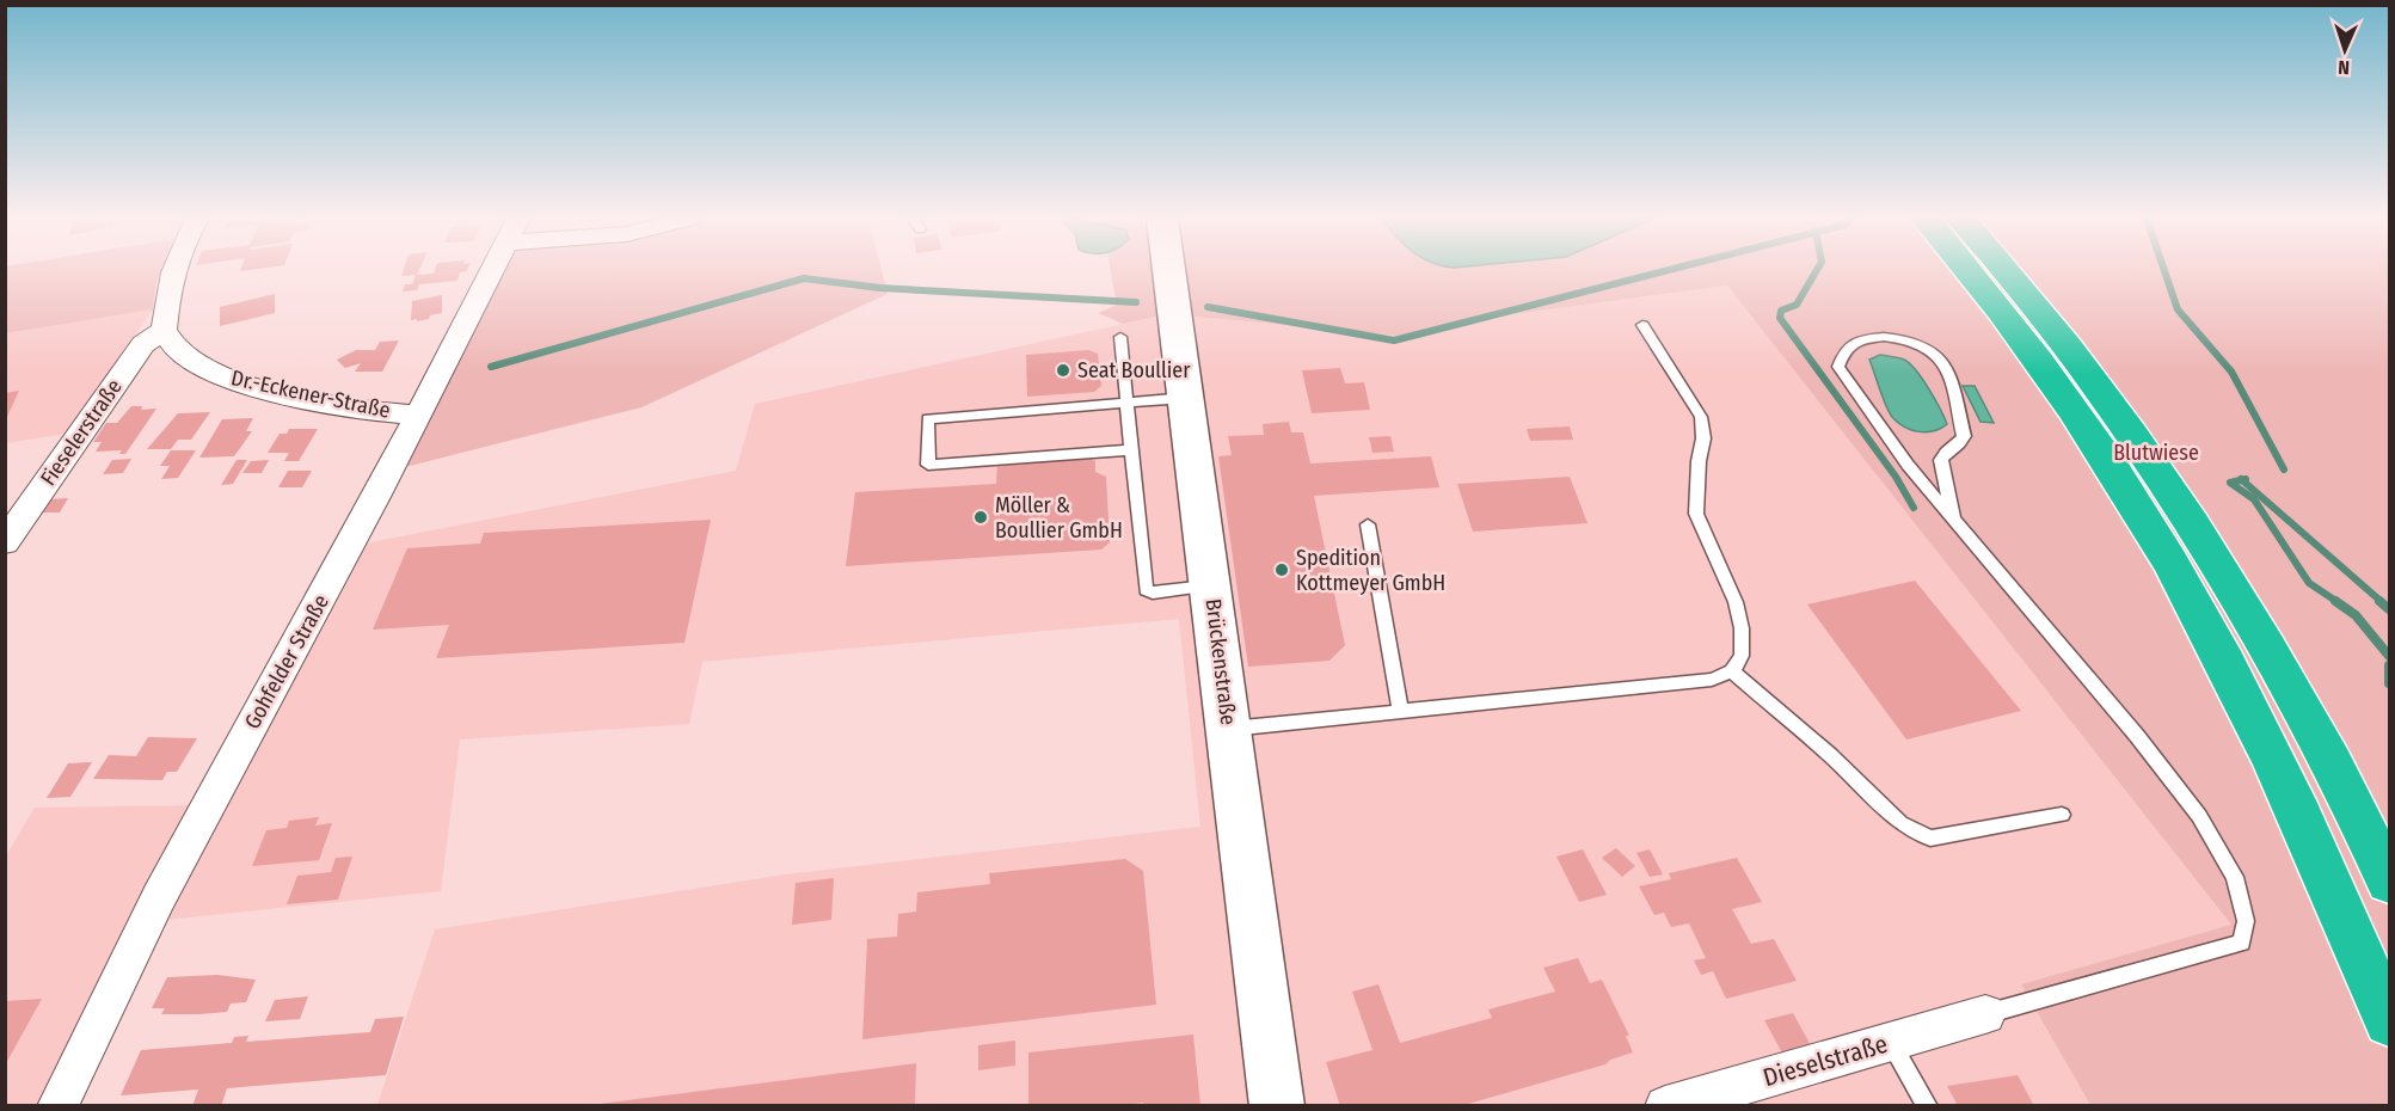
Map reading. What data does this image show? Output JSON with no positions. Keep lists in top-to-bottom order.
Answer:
{
  "streets": {
    "main road": ["Brückenstraße"],
    "street": [
      "Dr.-Eckener-Straße",
      "Fieselerstraße",
      "Gohfelder Straße",
      "Dieselstraße"
    ]
  },
  "crossings": [
    ["Dr.-Eckener-Straße", "Fieselerstraße"],
    ["Dr.-Eckener-Straße", "Gohfelder Straße"]
  ],
  "parks": ["Blutwiese"],
  "places": ["Seat Boullier", "Möller & Boullier GmbH", "Spedition Kottmeyer GmbH"],
  "north": "bottom"
}
